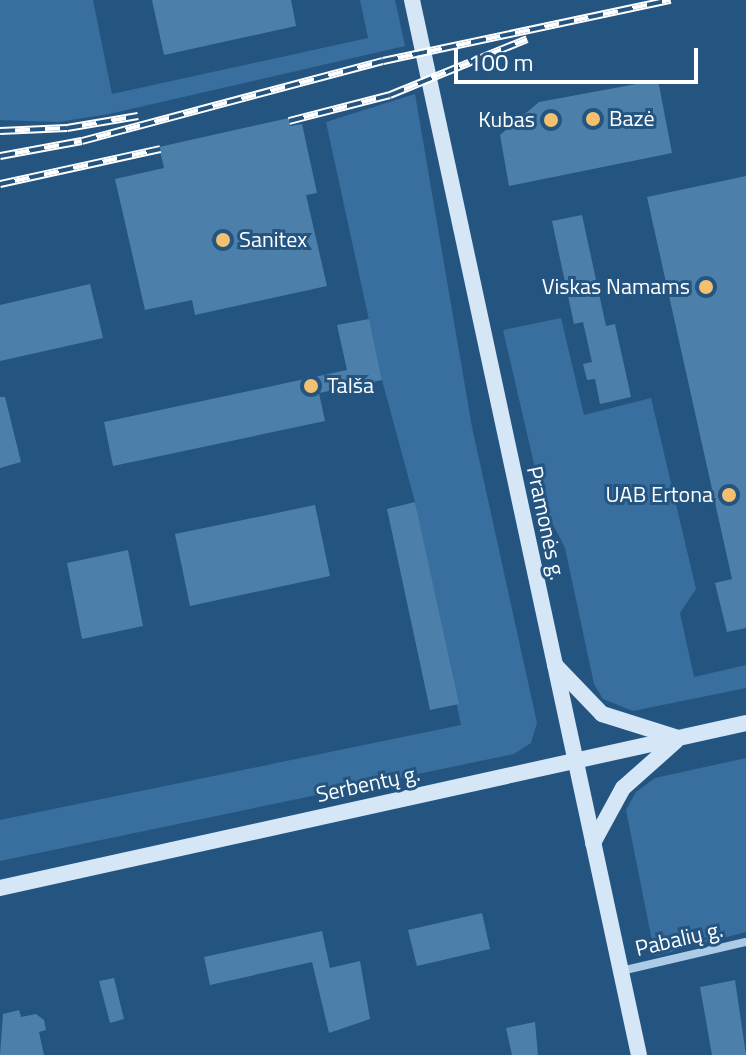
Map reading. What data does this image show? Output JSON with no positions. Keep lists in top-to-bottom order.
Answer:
{
  "streets": {
    "main road": ["Pramonės g.", "Serbentų g."],
    "street": ["Pabalių g."]
  },
  "crossings": [
    ["Pramonės g.", "Serbentų g."],
    ["Pramonės g.", "Pabalių g."]
  ],
  "places": [
    "Bazė",
    "Kubas",
    "Sanitex",
    "Viskas Namams",
    "Talša",
    "UAB Ertona"
  ],
  "scale_bar": "100 m"
}
